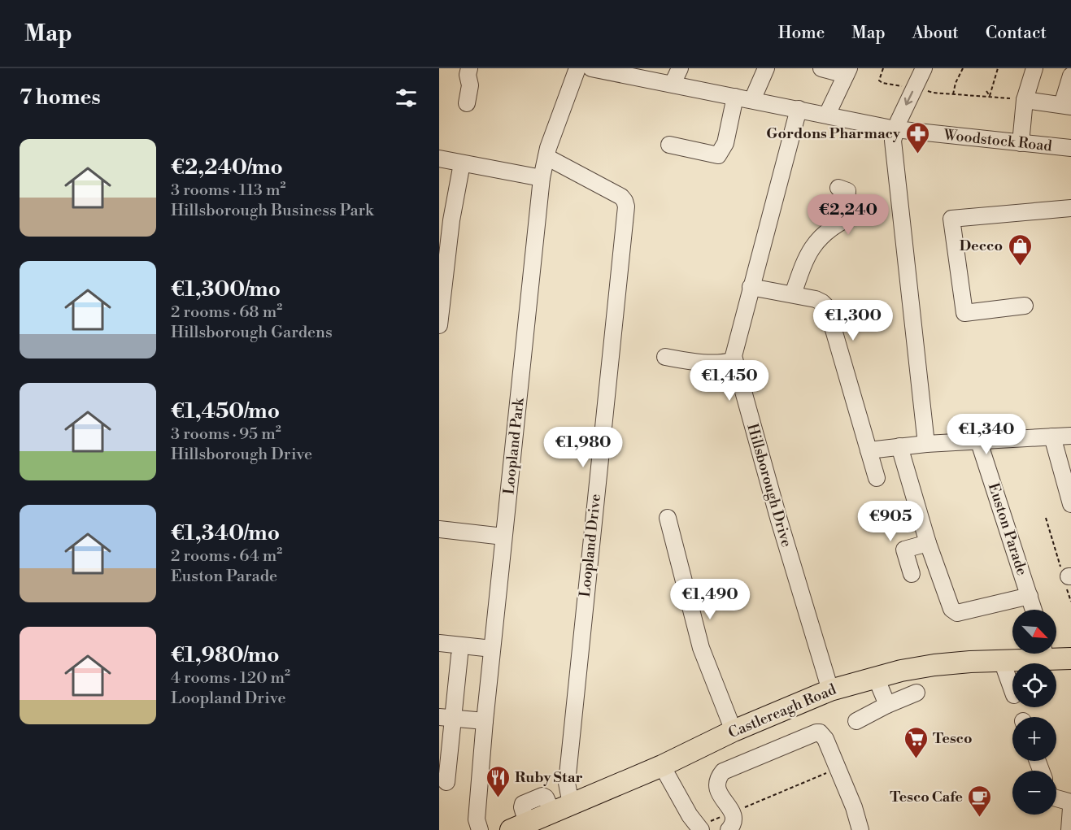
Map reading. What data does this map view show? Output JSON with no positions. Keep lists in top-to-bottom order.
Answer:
{
  "streets": {
    "main road": ["Castlereagh Road"],
    "street": [
      "Woodstock Road",
      "Loopland Park",
      "Hillsborough Drive",
      "Euston Parade",
      "Loopland Drive"
    ]
  },
  "crossings": [
    ["Woodstock Road", "Hillsborough Drive"],
    ["Loopland Park", "Loopland Drive"],
    ["Hillsborough Drive", "Castlereagh Road"],
    ["Loopland Drive", "Castlereagh Road"]
  ],
  "places": {
    "pharmacy": ["Gordons Pharmacy"],
    "shop": ["Decco"],
    "supermarket": ["Tesco"],
    "restaurant": ["Ruby Star"],
    "cafe": ["Tesco Cafe"]
  },
  "north": "bottom right",
  "page": {
    "header": "Map",
    "nav": [
      "Home",
      "Map",
      "About",
      "Contact"
    ],
    "heading": "7 homes",
    "list": [
      {
        "name": "€2,240/mo",
        "note": "3 rooms · 113 m² · Hillsborough Business Park"
      },
      {
        "name": "€1,300/mo",
        "note": "2 rooms · 68 m² · Hillsborough Gardens"
      },
      {
        "name": "€1,450/mo",
        "note": "3 rooms · 95 m² · Hillsborough Drive"
      },
      {
        "name": "€1,340/mo",
        "note": "2 rooms · 64 m² · Euston Parade"
      },
      {
        "name": "€1,980/mo",
        "note": "4 rooms · 120 m² · Loopland Drive"
      }
    ],
    "price": [
      "€2,240",
      "€1,300",
      "€1,450",
      "€1,340",
      "€1,980",
      "€905",
      "€1,490"
    ],
    "map_buttons": ["+", "−"]
  }
}
